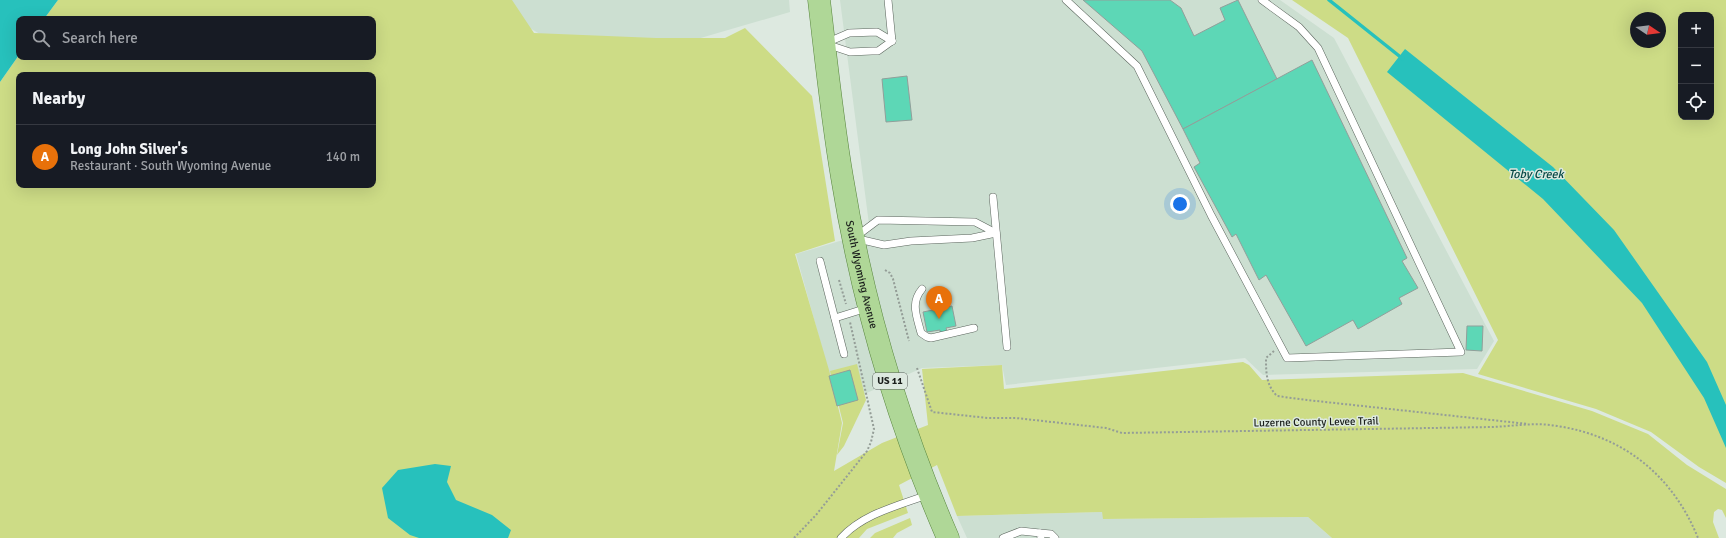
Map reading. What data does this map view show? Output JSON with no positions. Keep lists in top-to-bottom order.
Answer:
{
  "streets": {
    "main road": ["South Wyoming Avenue", "US 11"],
    "path": ["Luzerne County Levee Trail"]
  },
  "water": ["Toby Creek"],
  "north": "right",
  "page": {
    "map_buttons": ["+", "−"],
    "search": "Search here",
    "heading": "Nearby",
    "list": [
      {
        "mark": "A",
        "name": "Long John Silver's",
        "note": "Restaurant · South Wyoming Avenue",
        "value": "140 m"
      }
    ],
    "pins": "A"
  }
}
